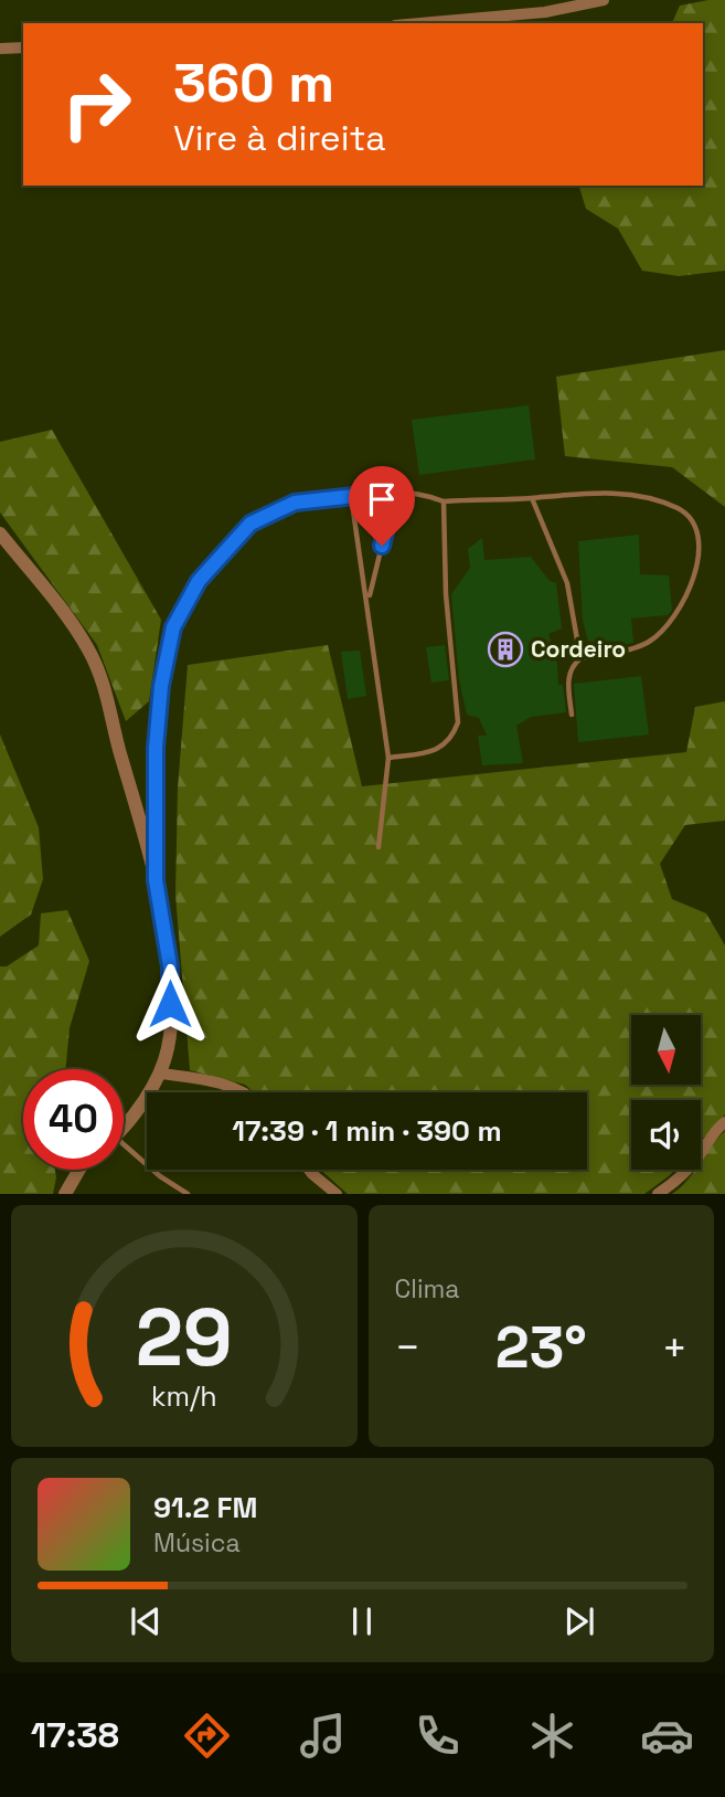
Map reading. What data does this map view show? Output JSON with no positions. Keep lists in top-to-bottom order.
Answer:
{
  "places": {
    "building": ["Cordeiro"]
  },
  "north": "bottom",
  "page": {
    "turn": ["360 m", "Vire à direita"],
    "limit": "40",
    "trip": "17:39 · 1 min · 390 m",
    "tile": "Clima",
    "heat": ["−", "23°", "+"],
    "song": ["91.2 FM", "Música"],
    "tabs": "17:38",
    "gauge": ["29", "km/h"]
  }
}
